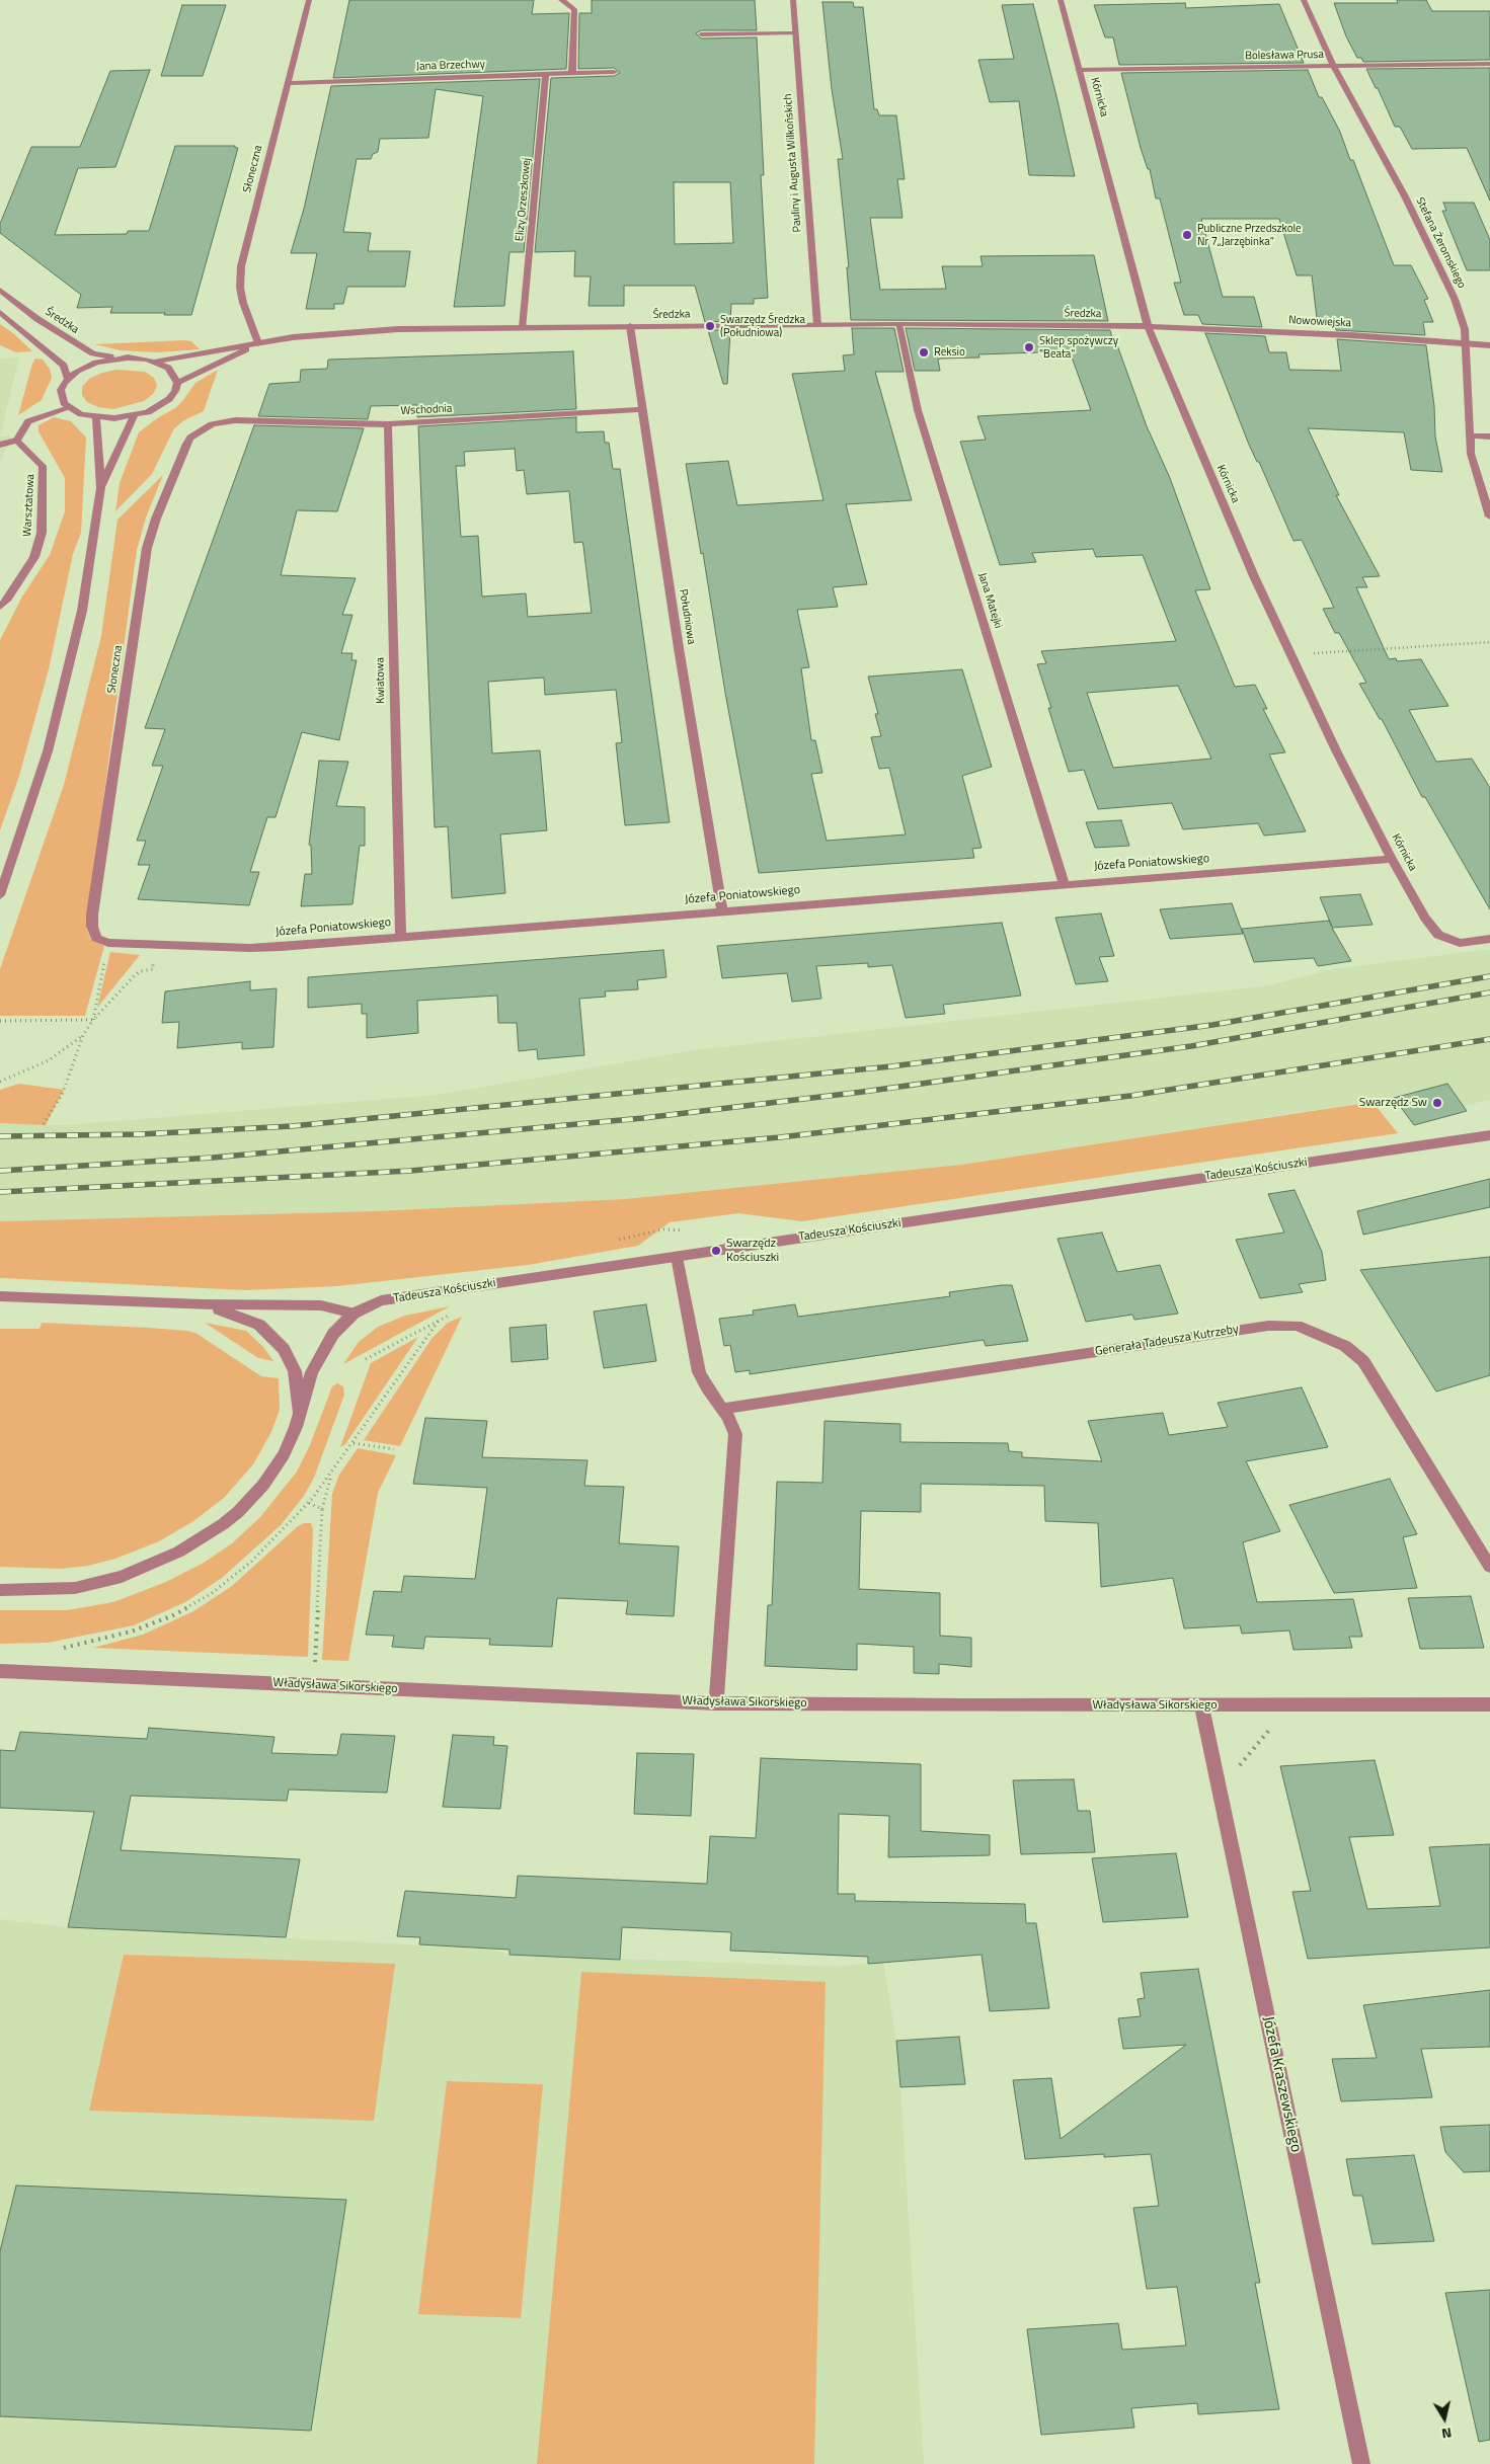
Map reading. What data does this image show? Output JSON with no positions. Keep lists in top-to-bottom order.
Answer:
{
  "streets": {
    "street": [
      "Bolesława Prusa",
      "Jana Brzechwy",
      "Kórnicka",
      "Pauliny i Augusta Wilkońskich",
      "Słoneczna",
      "Elizy Orzeszkowej",
      "Stefana Żeromskiego",
      "Średzka",
      "Nowowiejska",
      "Wschodnia",
      "Warsztatowa",
      "Jana Matejki",
      "Południowa",
      "Kwiatowa",
      "Józefa Poniatowskiego",
      "Tadeusza Kościuszki",
      "Generała Tadeusza Kutrzeby",
      "Władysława Sikorskiego",
      "Józefa Kraszewskiego"
    ]
  },
  "crossings": [
    ["Bolesława Prusa", "Kórnicka"],
    ["Bolesława Prusa", "Stefana Żeromskiego"],
    ["Jana Brzechwy", "Słoneczna"],
    ["Jana Brzechwy", "Elizy Orzeszkowej"],
    ["Kórnicka", "Średzka"],
    ["Kórnicka", "Nowowiejska"],
    ["Kórnicka", "Józefa Poniatowskiego"],
    ["Pauliny i Augusta Wilkońskich", "Średzka"],
    ["Słoneczna", "Średzka"],
    ["Słoneczna", "Wschodnia"],
    ["Słoneczna", "Józefa Poniatowskiego"],
    ["Elizy Orzeszkowej", "Średzka"],
    ["Stefana Żeromskiego", "Nowowiejska"],
    ["Średzka", "Nowowiejska"],
    ["Średzka", "Jana Matejki"],
    ["Średzka", "Południowa"],
    ["Wschodnia", "Południowa"],
    ["Wschodnia", "Kwiatowa"],
    ["Jana Matejki", "Józefa Poniatowskiego"],
    ["Południowa", "Józefa Poniatowskiego"],
    ["Kwiatowa", "Józefa Poniatowskiego"],
    ["Władysława Sikorskiego", "Józefa Kraszewskiego"]
  ],
  "places": [
    "Publiczne Przedszkole Nr 7„Jarzębinka”",
    "Swarzędz Średzka (Południowa)",
    "Sklep spożywczy \"Beata\"",
    "Reksio",
    "Swarzędz Sw",
    "Swarzędz Kościuszki"
  ],
  "north": "bottom"
}
